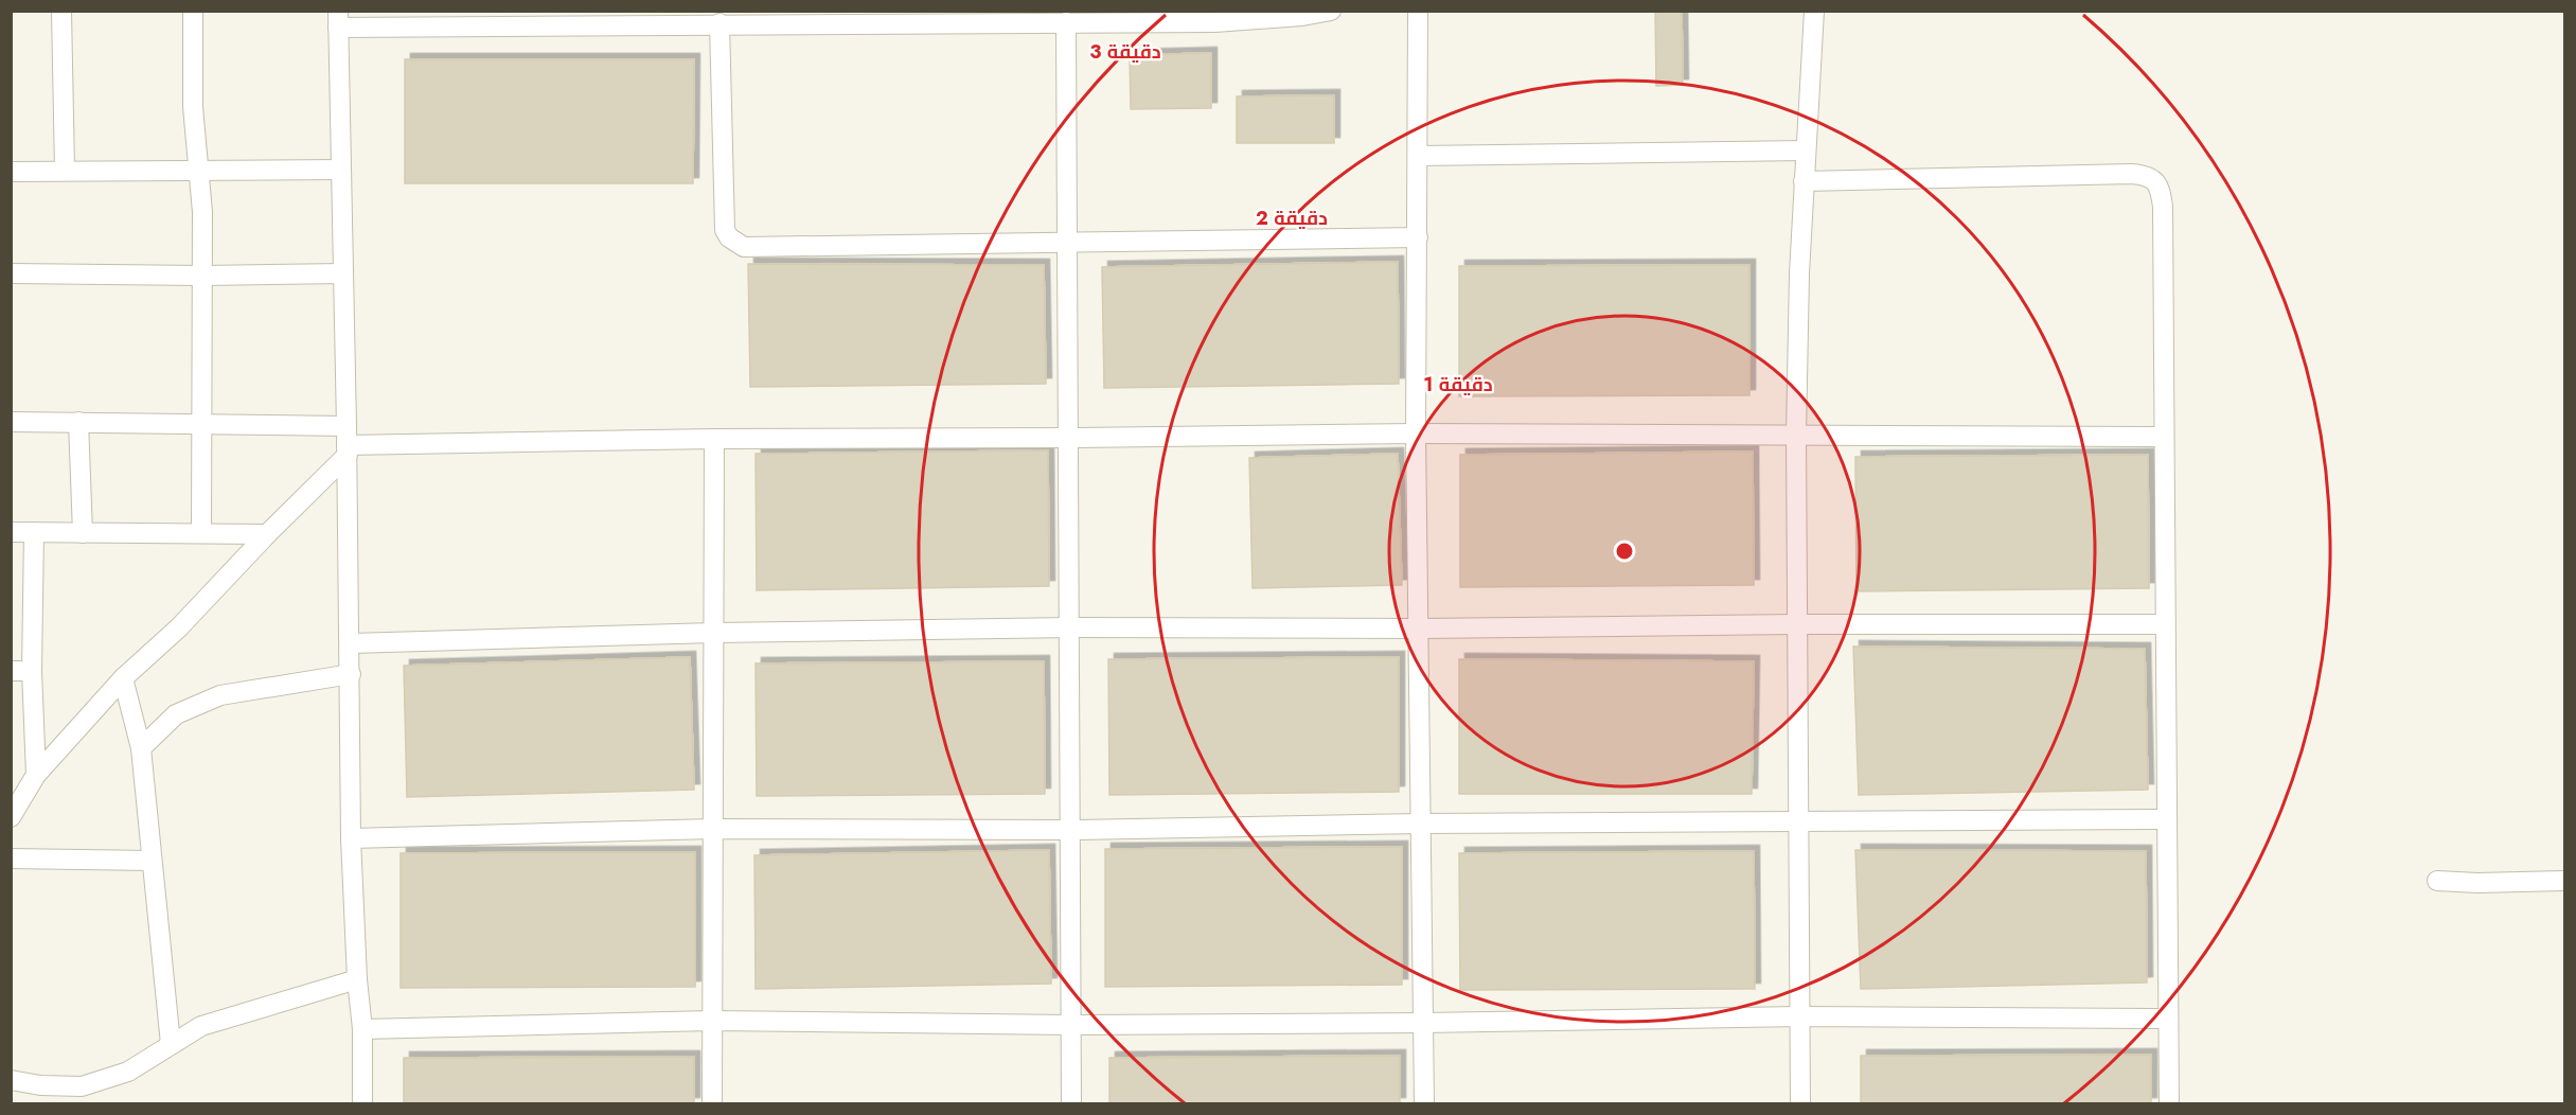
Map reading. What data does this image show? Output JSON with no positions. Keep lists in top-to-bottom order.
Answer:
{
  "rings": ["3 دقيقة", "2 دقيقة", "1 دقيقة"]
}
